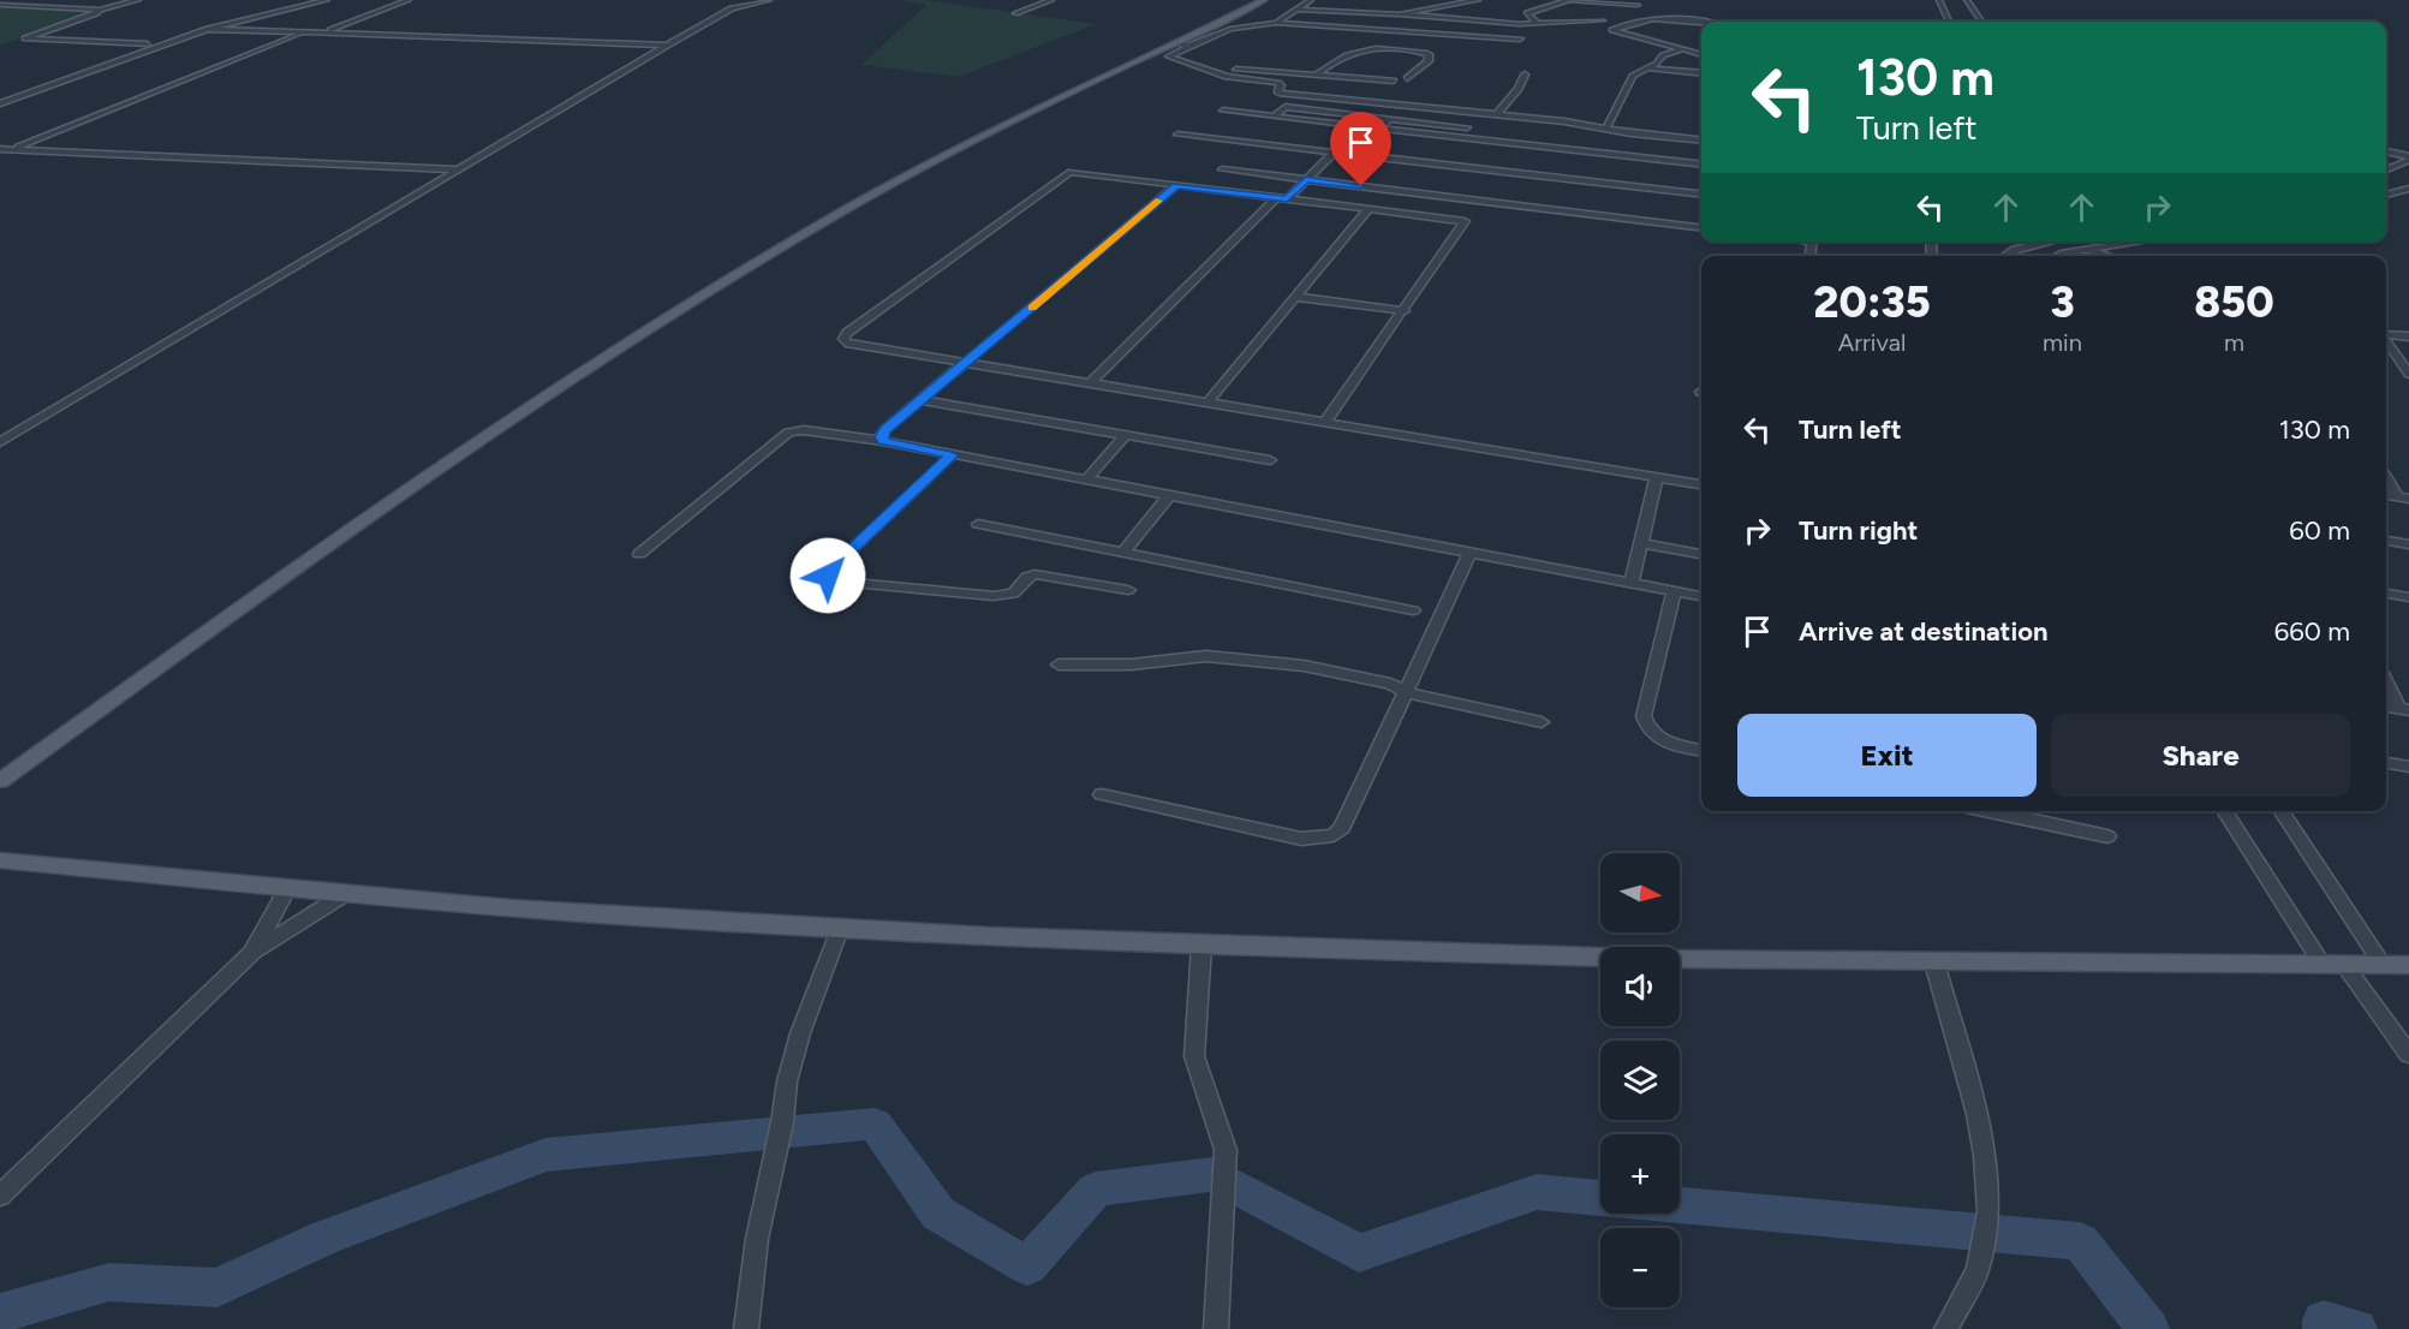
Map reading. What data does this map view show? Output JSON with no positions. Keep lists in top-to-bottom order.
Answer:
{
  "north": "right",
  "page": {
    "turn": ["130 m", "Turn left"],
    "eta": [
      "20:35",
      "Arrival",
      "3",
      "min",
      "850",
      "m"
    ],
    "list": [
      {
        "name": "Turn left",
        "value": "130 m"
      },
      {
        "name": "Turn right",
        "value": "60 m"
      },
      {
        "name": "Arrive at destination",
        "value": "660 m"
      }
    ],
    "buttons": ["Exit", "Share"],
    "map_buttons": ["+", "−"]
  }
}
